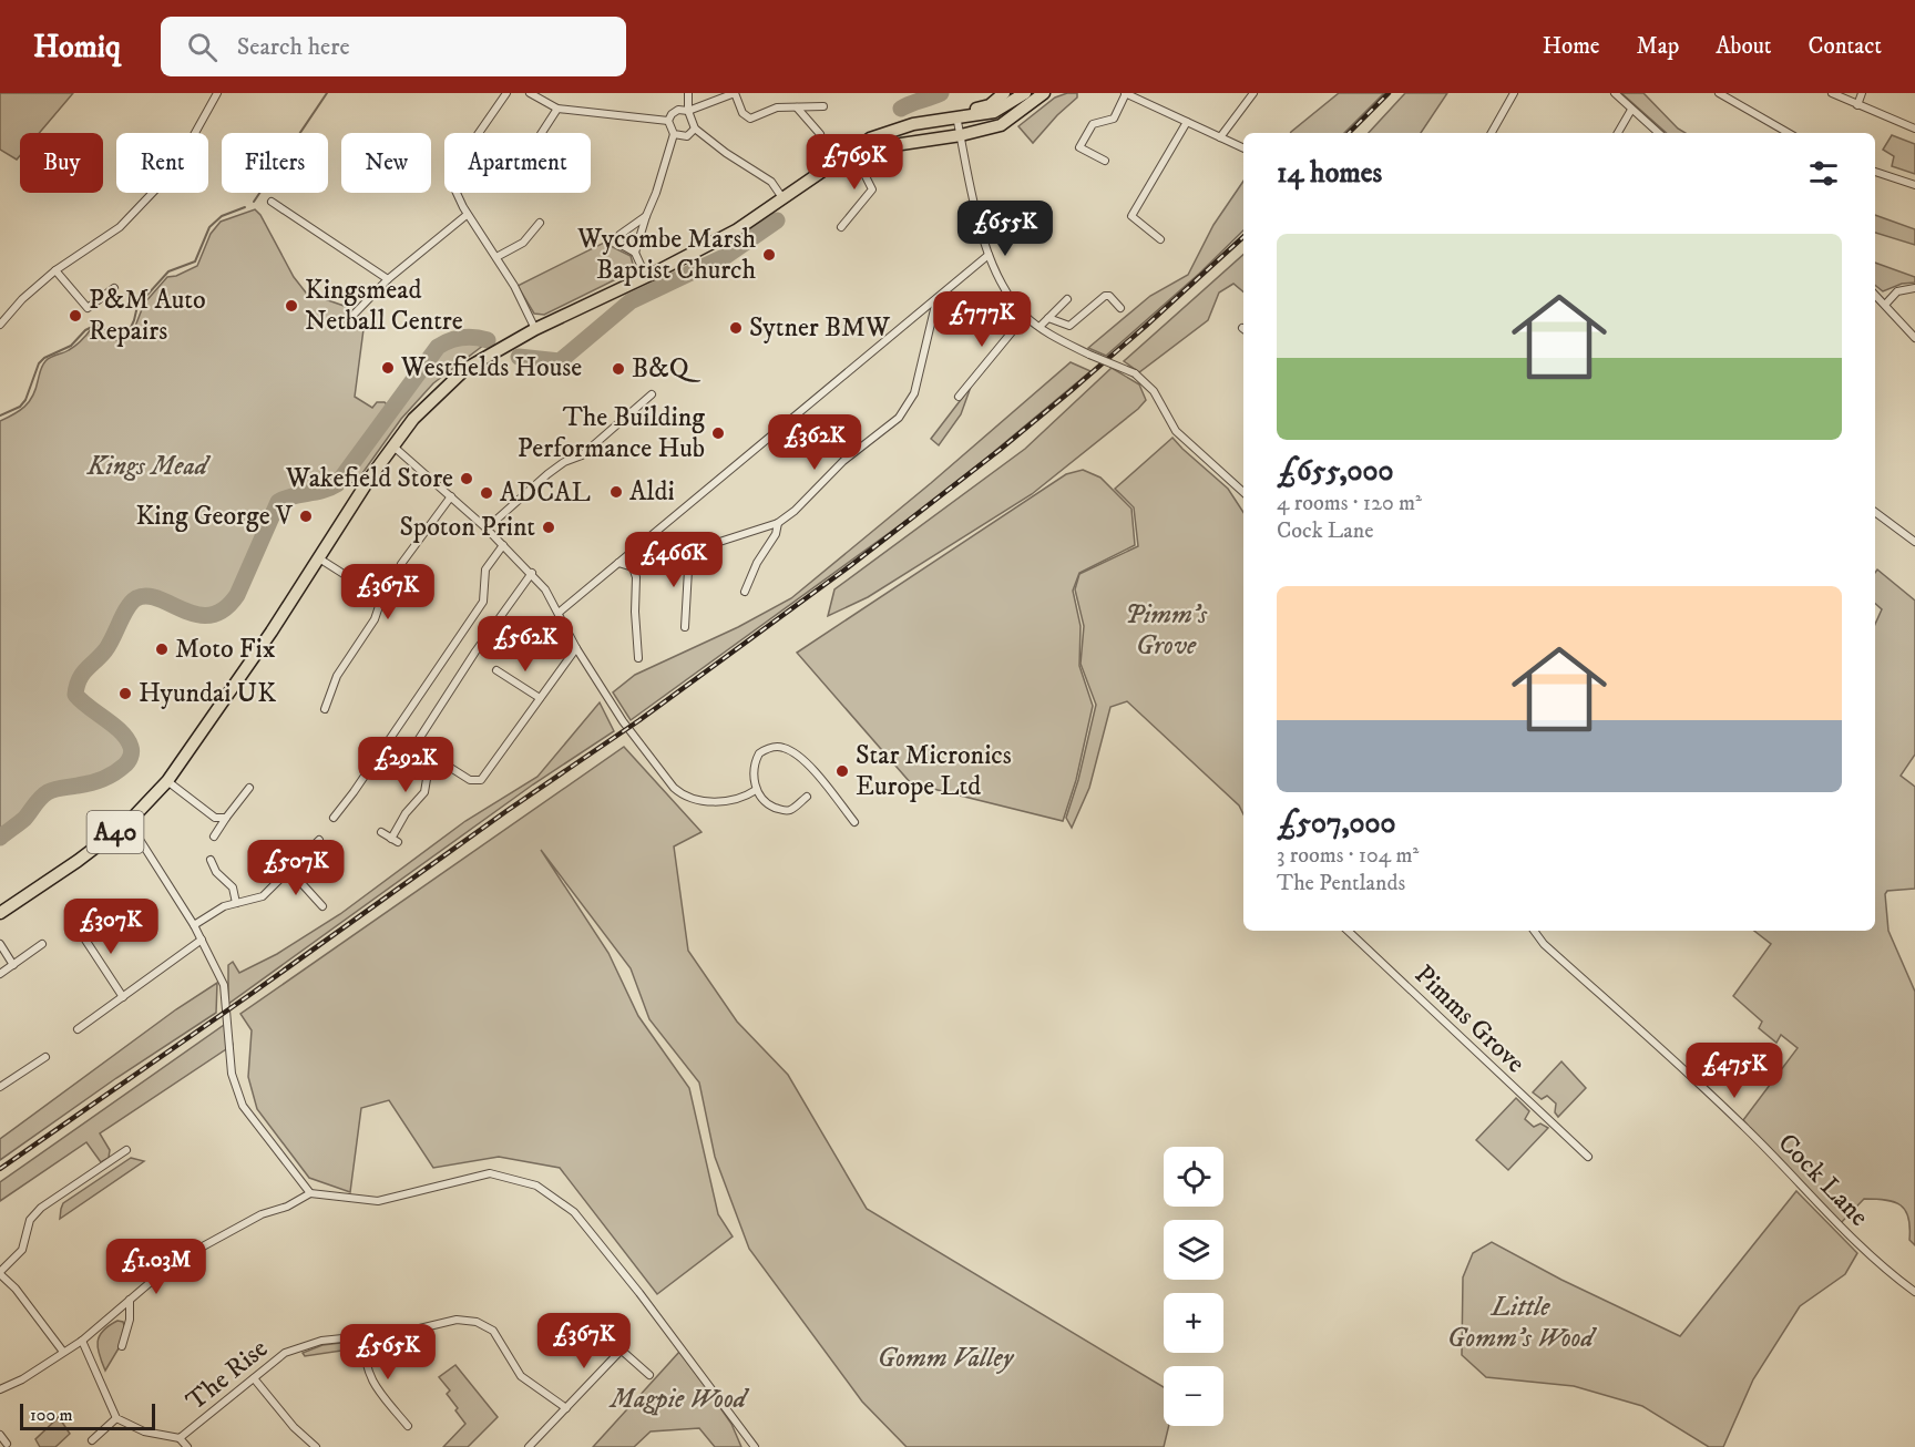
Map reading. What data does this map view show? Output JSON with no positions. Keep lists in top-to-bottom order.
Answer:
{
  "streets": {
    "main road": ["A40"],
    "street": ["Pimms Grove", "Cock Lane", "The Rise"]
  },
  "parks": [
    "Kings Mead",
    "Pimm's Grove",
    "Little Gomm's Wood",
    "Gomm Valley",
    "Magpie Wood"
  ],
  "places": [
    "Wycombe Marsh Baptist Church",
    "Kingsmead Netball Centre",
    "P&M Auto Repairs",
    "Sytner BMW",
    "Westfields House",
    "B&Q",
    "The Building Performance Hub",
    "Wakefield Store",
    "Aldi",
    "ADCAL",
    "King George V",
    "Spoton Print",
    "Moto Fix",
    "Hyundai UK",
    "Star Micronics Europe Ltd"
  ],
  "scale_bar": "100 m",
  "page": {
    "header": "Homiq",
    "search": "Search here",
    "nav": [
      "Home",
      "Map",
      "About",
      "Contact"
    ],
    "chip": [
      "Buy",
      "Rent",
      "Filters",
      "New",
      "Apartment"
    ],
    "heading": "14 homes",
    "price": [
      "£769K",
      "£655K",
      "£777K",
      "£362K",
      "£466K",
      "£367K",
      "£562K",
      "£292K",
      "£507K",
      "£307K",
      "£475K",
      "£1.03M",
      "£367K",
      "£565K"
    ],
    "list": [
      {
        "name": "£655,000",
        "note": "4 rooms · 120 m² · Cock Lane"
      },
      {
        "name": "£507,000",
        "note": "3 rooms · 104 m² · The Pentlands"
      }
    ],
    "map_buttons": ["+", "−"],
    "scale": "100 m"
  }
}
